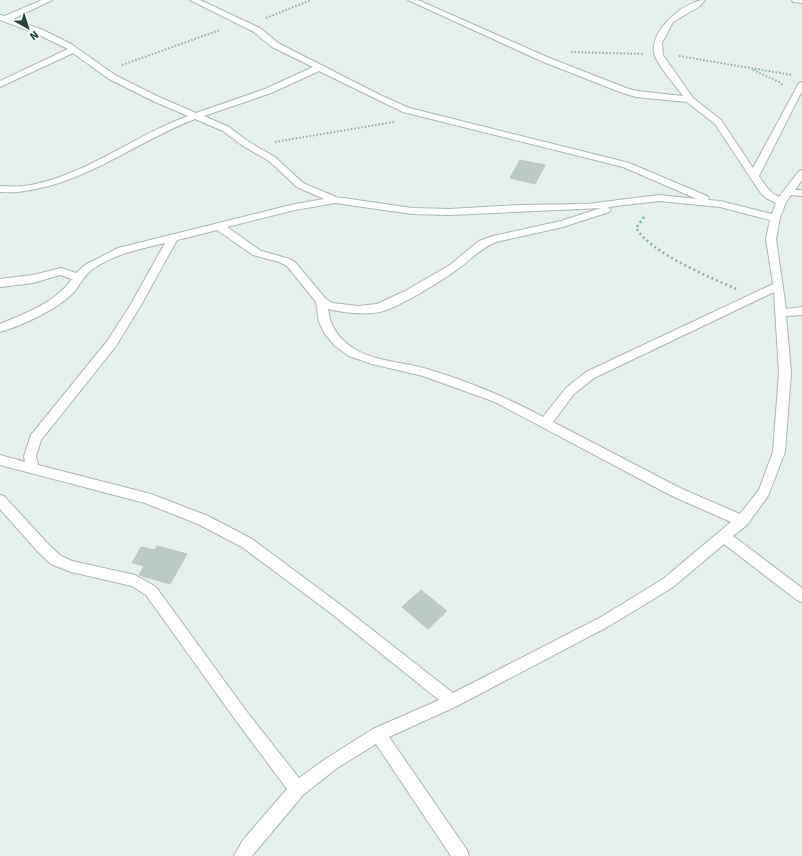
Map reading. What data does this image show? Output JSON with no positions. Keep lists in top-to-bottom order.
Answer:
{
  "north": "bottom right"
}
